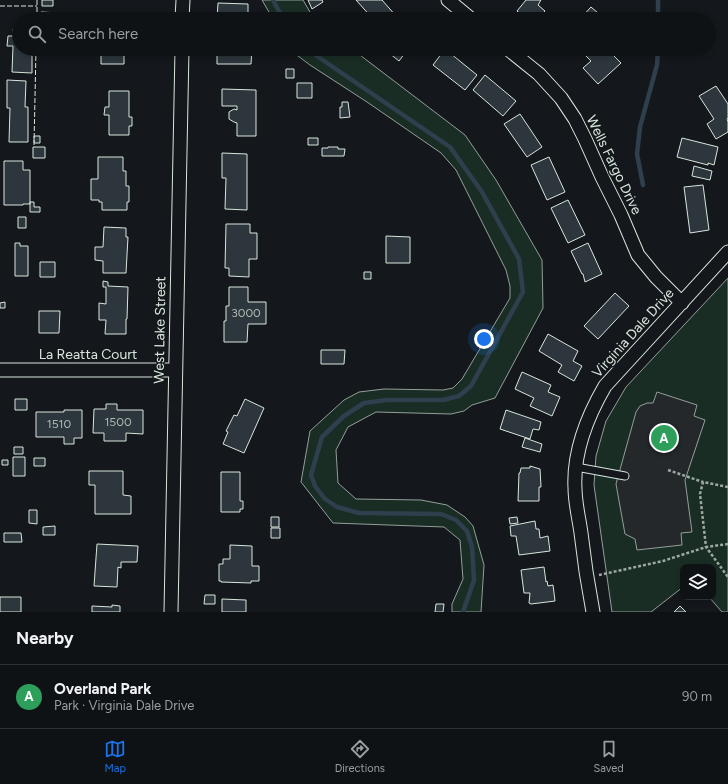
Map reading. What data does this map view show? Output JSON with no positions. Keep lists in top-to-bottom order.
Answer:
{
  "streets": {
    "street": [
      "Wells Fargo Drive",
      "West Lake Street",
      "Virginia Dale Drive",
      "La Reatta Court"
    ]
  },
  "crossings": [
    ["Wells Fargo Drive", "Virginia Dale Drive"],
    ["West Lake Street", "La Reatta Court"]
  ],
  "house_numbers": ["3000", "1500", "1510"],
  "page": {
    "search": "Search here",
    "pins": "A",
    "heading": "Nearby",
    "list": [
      {
        "mark": "A",
        "name": "Overland Park",
        "note": "Park · Virginia Dale Drive",
        "value": "90 m"
      }
    ],
    "nav": ["Map", "Directions", "Saved"]
  }
}
